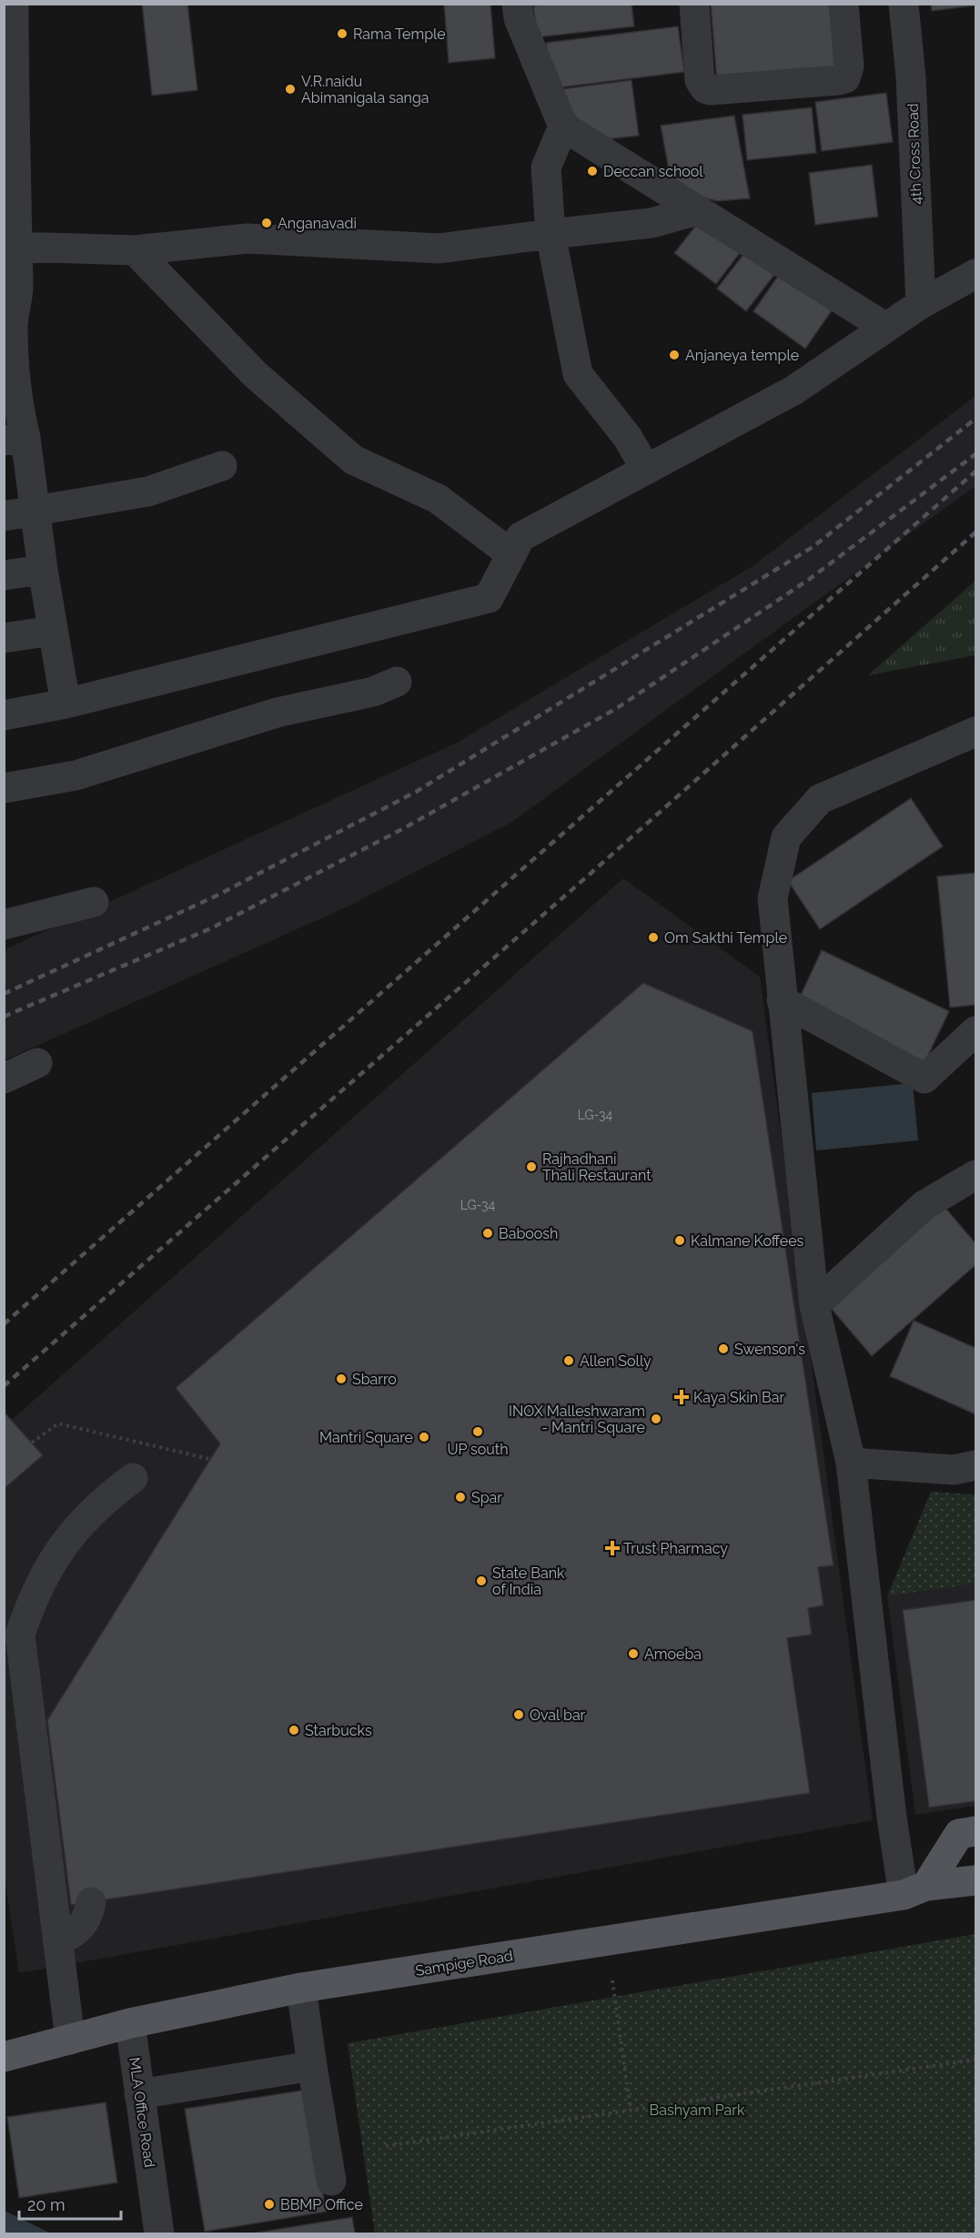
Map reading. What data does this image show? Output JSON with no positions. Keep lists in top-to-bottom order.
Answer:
{
  "streets": {
    "main road": ["Sampige Road"],
    "street": ["4th Cross Road", "MLA Office Road"]
  },
  "crossings": [
    ["Sampige Road", "MLA Office Road"]
  ],
  "parks": ["Bashyam Park"],
  "places": {
    "other": [
      "Rama Temple",
      "V.R.naidu Abimanigala sanga",
      "Deccan school",
      "Anganavadi",
      "Anjaneya temple",
      "Om Sakthi Temple",
      "Rajhadhani Thali Restaurant",
      "Baboosh",
      "Kalmane Koffees",
      "Swenson's",
      "Allen Solly",
      "Sbarro",
      "INOX Malleshwaram - Mantri Square",
      "UP south",
      "Mantri Square",
      "Spar",
      "State Bank of India",
      "Amoeba",
      "Oval bar",
      "Starbucks",
      "BBMP Office"
    ],
    "health": ["Kaya Skin Bar", "Trust Pharmacy"]
  },
  "house_numbers": ["LG-34", "LG-34"],
  "scale_bar": "20 m"
}
